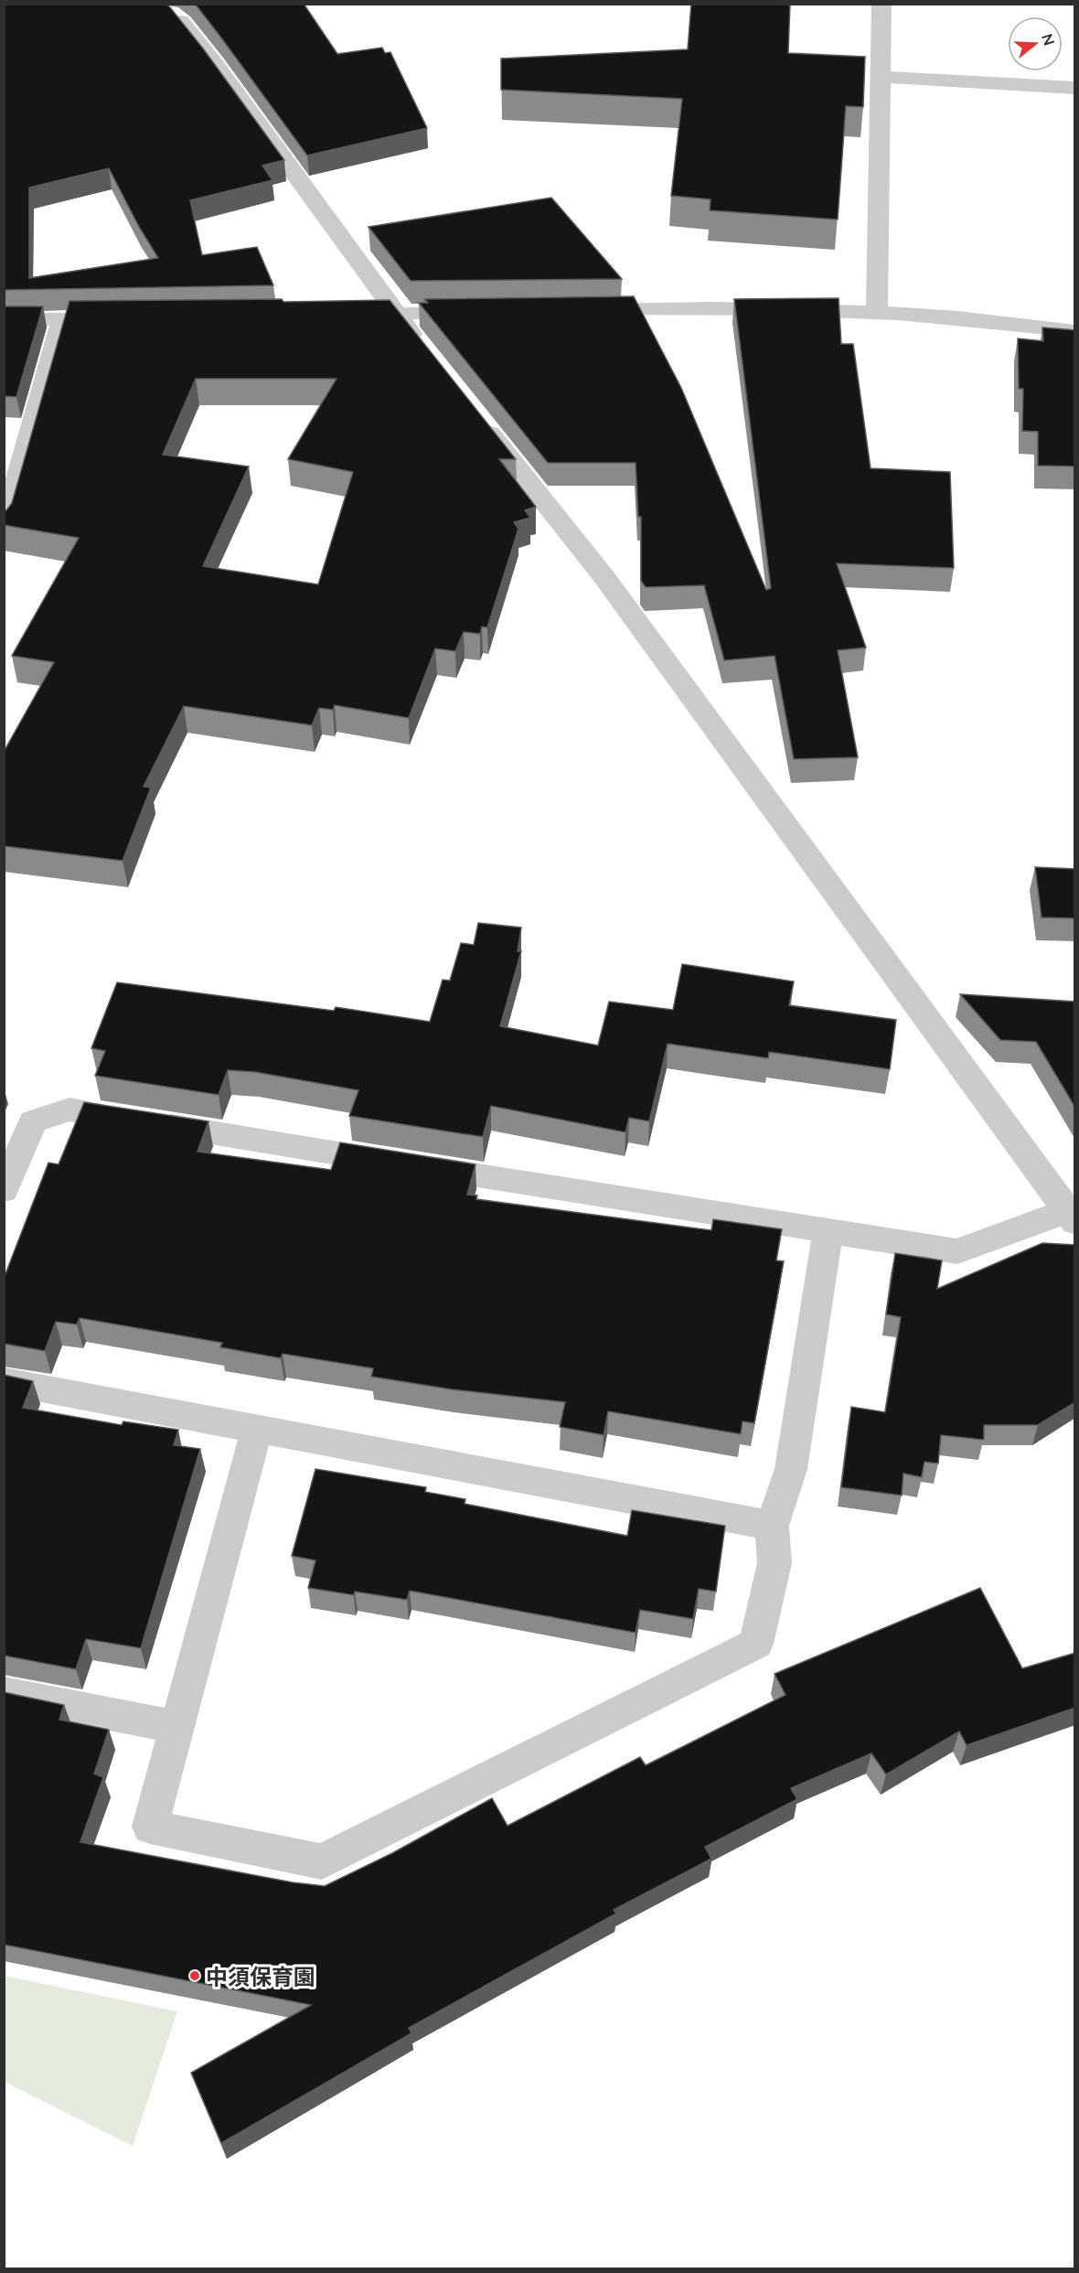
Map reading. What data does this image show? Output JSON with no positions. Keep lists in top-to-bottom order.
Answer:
{
  "places": ["中須保育園"],
  "north": "right"
}
